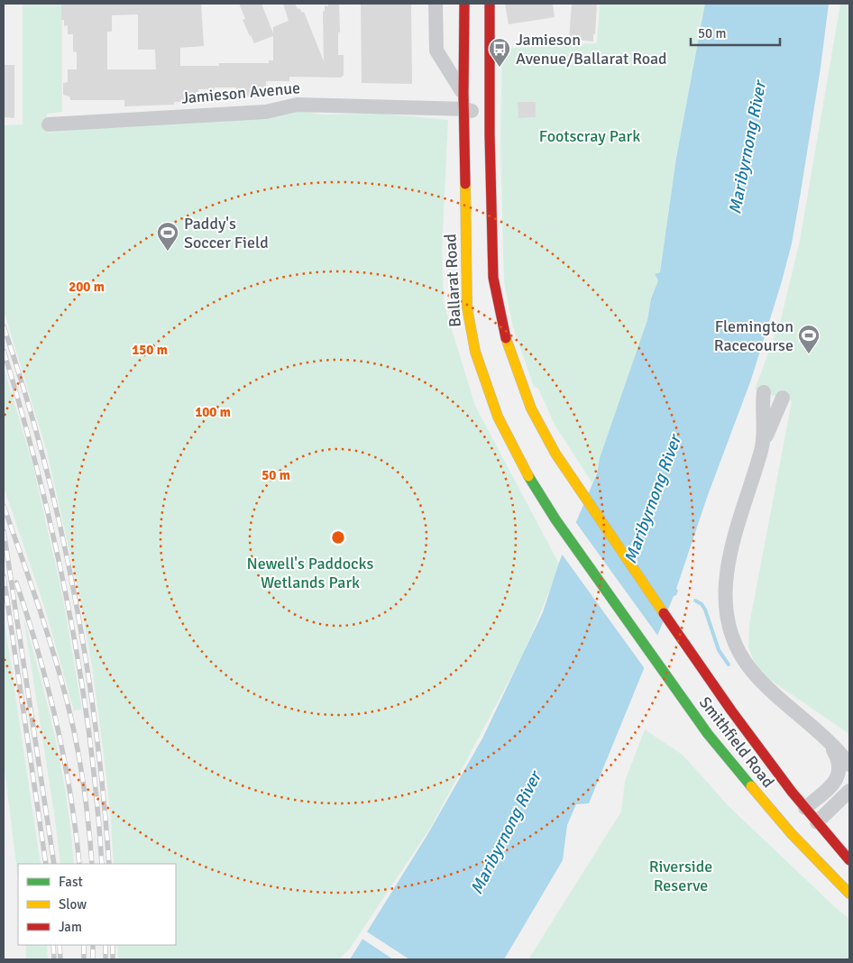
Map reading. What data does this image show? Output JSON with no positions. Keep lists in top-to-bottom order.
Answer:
{
  "streets": {
    "highway": ["Ballarat Road", "Smithfield Road"],
    "street": ["Jamieson Avenue"]
  },
  "crossings": [
    ["Jamieson Avenue", "Ballarat Road"],
    ["Jamieson Avenue", "Smithfield Road"],
    ["Ballarat Road", "Smithfield Road"]
  ],
  "water": ["Maribyrnong River"],
  "parks": ["Footscray Park", "Newell's Paddocks Wetlands Park", "Riverside Reserve"],
  "places": {
    "bus stop": ["Jamieson Avenue/Ballarat Road"],
    "sports": ["Paddy's Soccer Field", "Flemington Racecourse"]
  },
  "legend": ["Fast", "Slow", "Jam"],
  "scale_bar": "50 m",
  "rings": [
    "200 m",
    "150 m",
    "100 m",
    "50 m"
  ]
}
